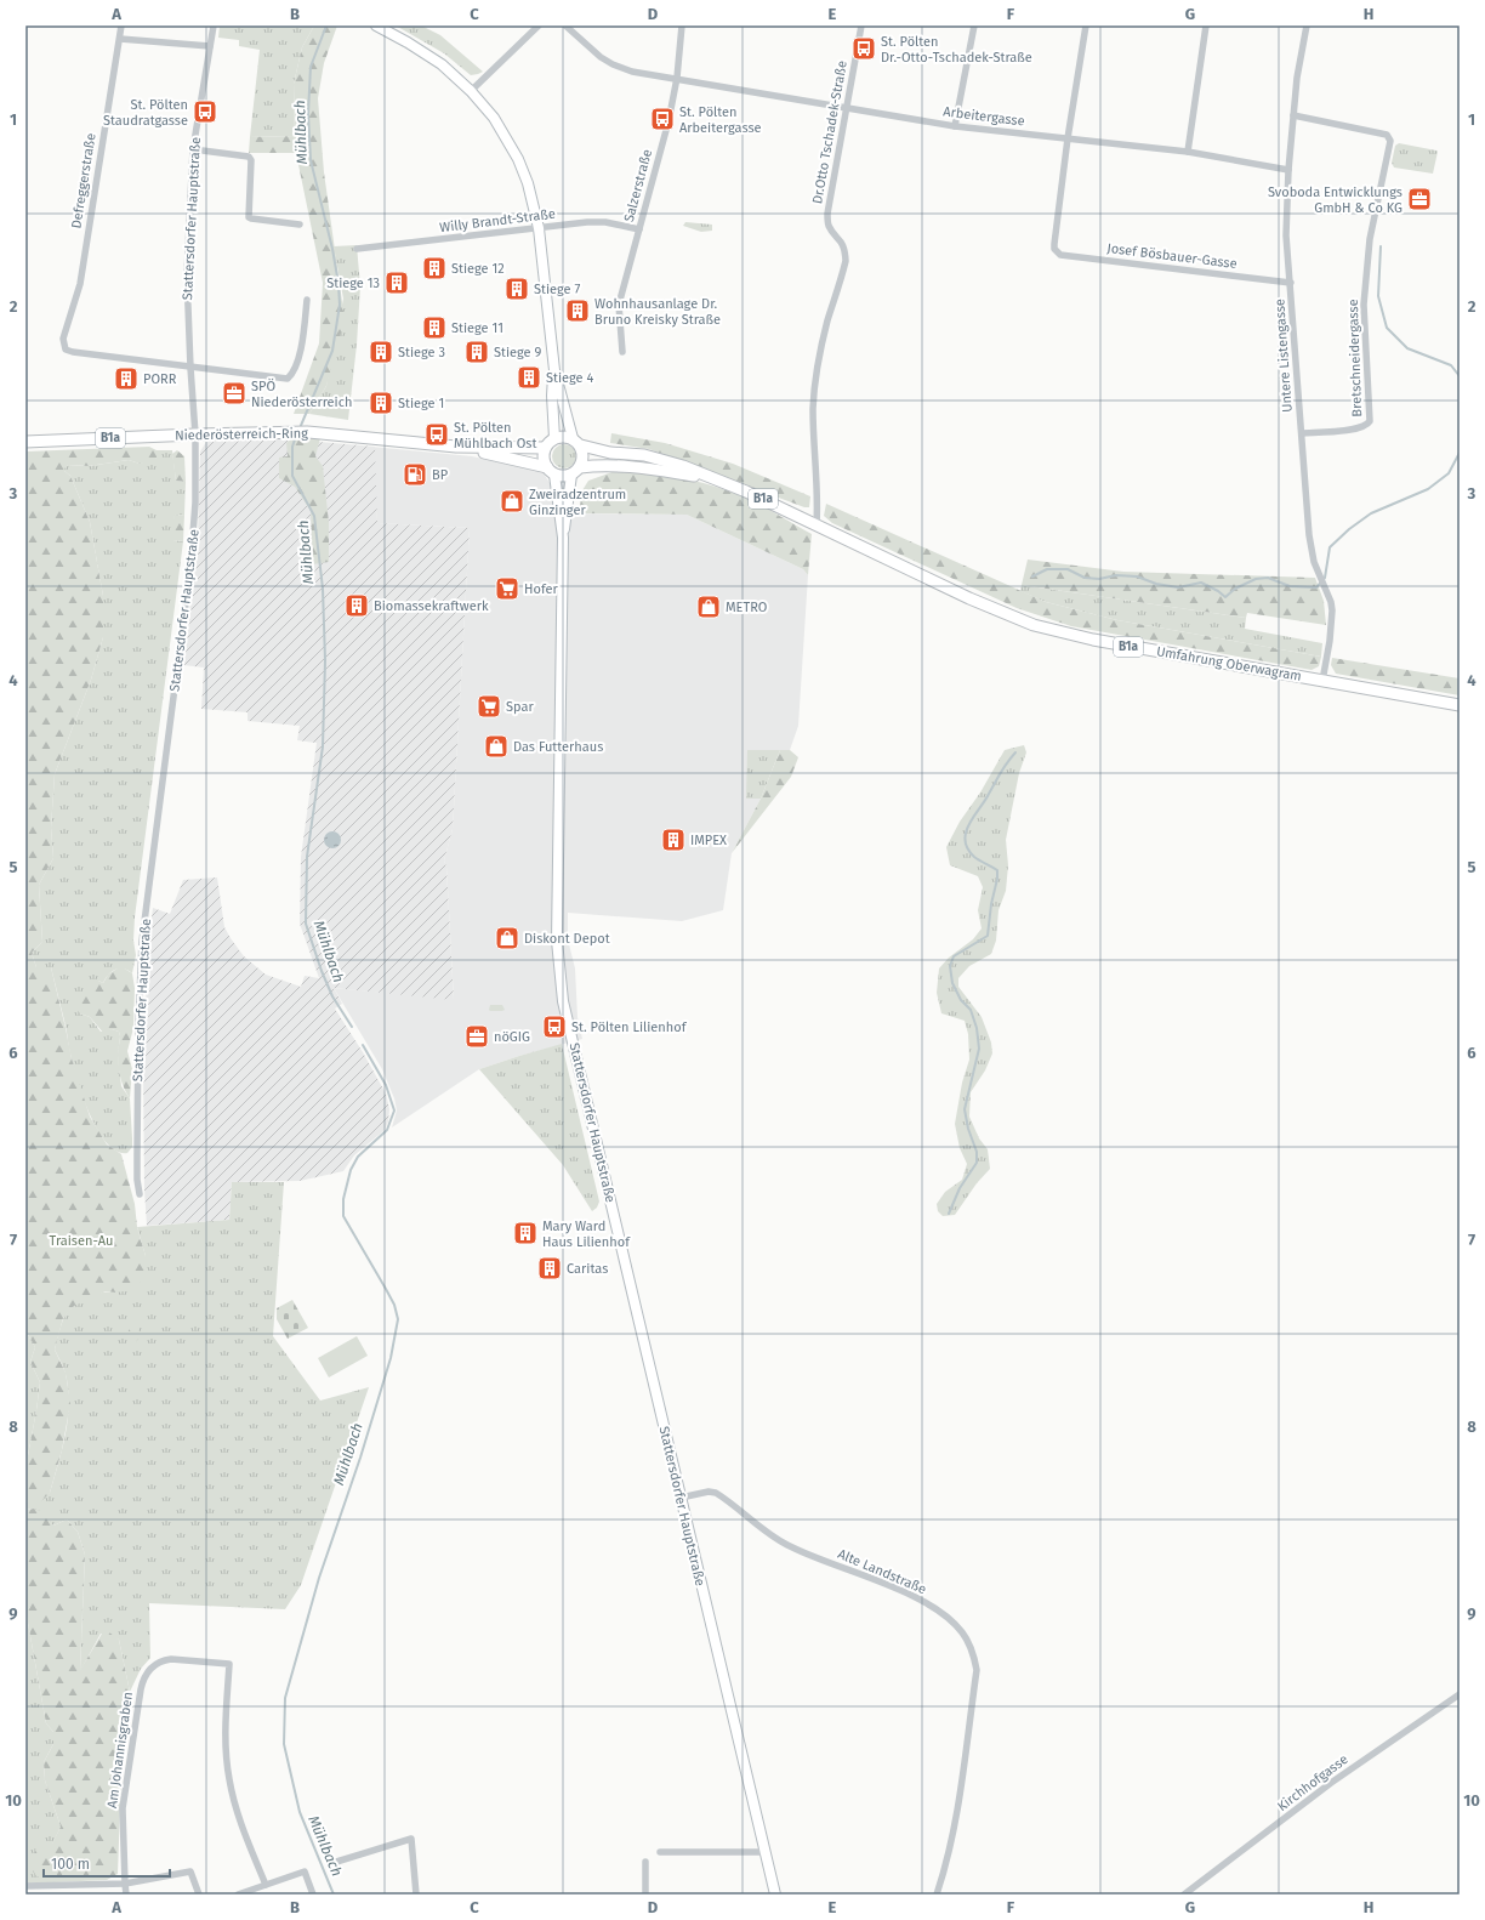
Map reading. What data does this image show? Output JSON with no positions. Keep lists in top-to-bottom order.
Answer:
{
  "streets": {
    "main road": [
      "Stattersdorfer Hauptstraße",
      "Niederösterreich-Ring",
      "B1a",
      "Umfahrung Oberwagram"
    ],
    "street": [
      "Arbeitergasse",
      "Dr.Otto Tschadek-Straße",
      "Defreggerstraße",
      "Salzerstraße",
      "Willy Brandt-Straße",
      "Josef Bösbauer-Gasse",
      "Untere Listengasse",
      "Bretschneidergasse",
      "Alte Landstraße",
      "Am Johannisgraben",
      "Kirchhofgasse"
    ]
  },
  "crossings": [
    ["Arbeitergasse", "Dr.Otto Tschadek-Straße"],
    ["Arbeitergasse", "Salzerstraße"],
    ["Arbeitergasse", "Josef Bösbauer-Gasse"],
    ["Arbeitergasse", "Untere Listengasse"],
    ["Dr.Otto Tschadek-Straße", "B1a"],
    ["Dr.Otto Tschadek-Straße", "Umfahrung Oberwagram"],
    ["Defreggerstraße", "Stattersdorfer Hauptstraße"],
    ["Salzerstraße", "Willy Brandt-Straße"],
    ["Stattersdorfer Hauptstraße", "Niederösterreich-Ring"],
    ["Stattersdorfer Hauptstraße", "B1a"],
    ["Stattersdorfer Hauptstraße", "Alte Landstraße"],
    ["Josef Bösbauer-Gasse", "Untere Listengasse"],
    ["Untere Listengasse", "Bretschneidergasse"],
    ["Untere Listengasse", "Umfahrung Oberwagram"],
    ["Niederösterreich-Ring", "B1a"],
    ["B1a", "Umfahrung Oberwagram"]
  ],
  "water": ["Mühlbach"],
  "parks": ["Traisen-Au"],
  "places": {
    "bus stop": [
      "St. Pölten Dr.-Otto-Tschadek-Straße",
      "St. Pölten Staudratgasse",
      "St. Pölten Arbeitergasse",
      "St. Pölten Mühlbach Ost",
      "St. Pölten Lilienhof"
    ],
    "office": ["Svoboda Entwicklungs GmbH & Co KG", "SPÖ Niederösterreich", "nöGIG"],
    "building": [
      "Stiege 12",
      "Stiege 13",
      "Stiege 7",
      "Wohnhausanlage Dr. Bruno Kreisky Straße",
      "Stiege 11",
      "Stiege 3",
      "Stiege 9",
      "Stiege 4",
      "PORR",
      "Stiege 1",
      "Biomassekraftwerk",
      "IMPEX",
      "Mary Ward Haus Lilienhof",
      "Caritas"
    ],
    "fuel station": ["BP"],
    "shop": [
      "Zweiradzentrum Ginzinger",
      "METRO",
      "Das Futterhaus",
      "Diskont Depot"
    ],
    "supermarket": ["Hofer", "Spar"]
  },
  "scale_bar": "100 m",
  "grid": {
    "columns": [
      "A",
      "B",
      "C",
      "D",
      "E",
      "F",
      "G",
      "H"
    ],
    "rows": [
      "1",
      "2",
      "3",
      "4",
      "5",
      "6",
      "7",
      "8",
      "9",
      "10"
    ]
  }
}
